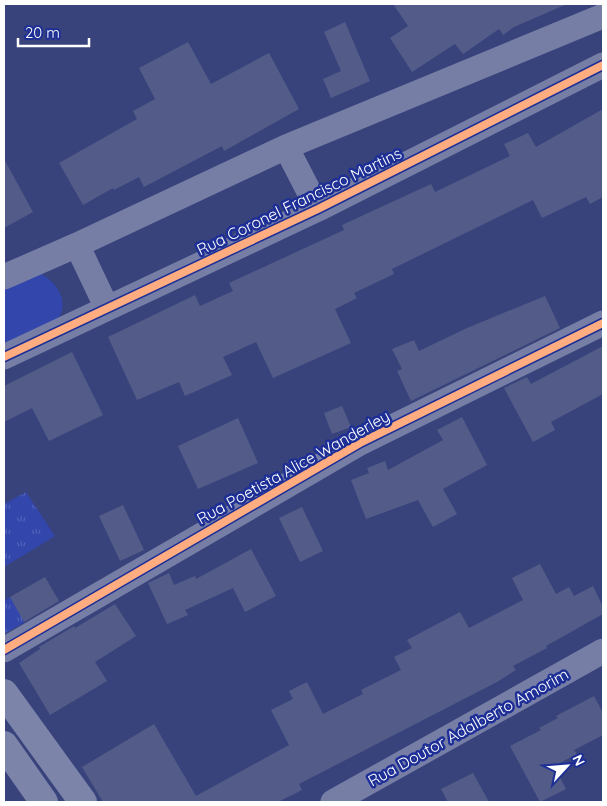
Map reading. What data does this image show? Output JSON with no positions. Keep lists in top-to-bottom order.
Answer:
{
  "streets": {
    "street": ["Rua Coronel Francisco Martins", "Rua Poetista Alice Wanderley", "Rua Doutor Adalberto Amorim"]
  },
  "scale_bar": "20 m",
  "north": "top right"
}
